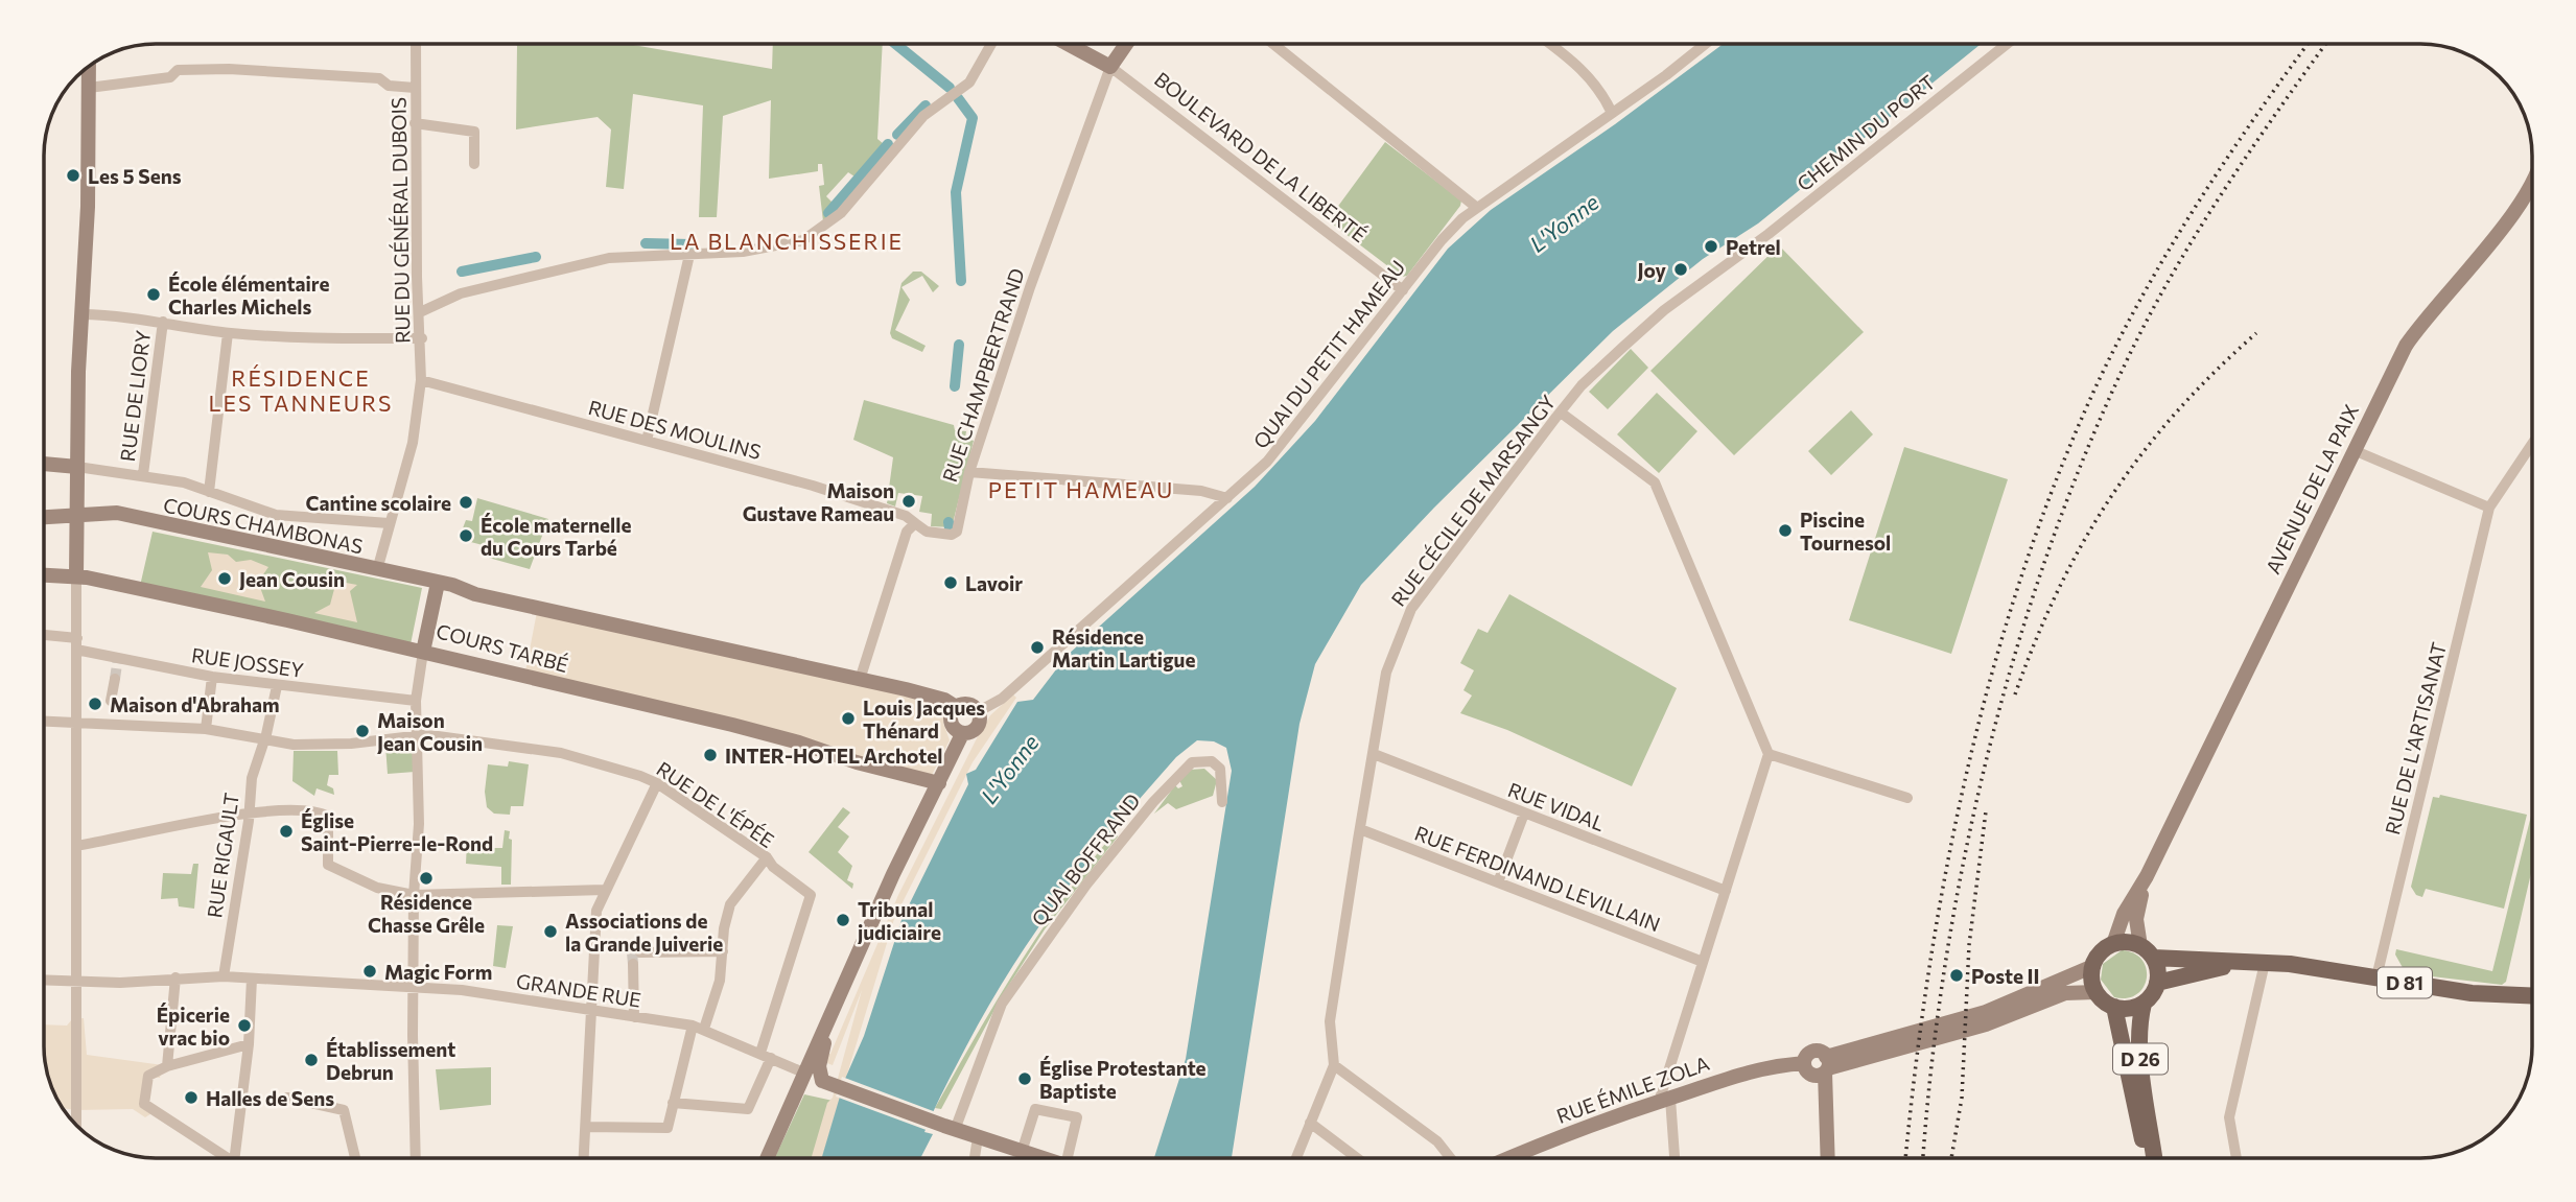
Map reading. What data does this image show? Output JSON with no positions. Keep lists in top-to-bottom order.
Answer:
{
  "streets": {
    "main road": [
      "BOULEVARD DE LA LIBERTÉ",
      "RUE CHAMPBERTRAND",
      "AVENUE DE LA PAIX",
      "COURS CHAMBONAS",
      "COURS TARBÉ",
      "D 81",
      "D 26",
      "RUE ÉMILE ZOLA"
    ],
    "street": [
      "CHEMIN DU PORT",
      "RUE DU GÉNÉRAL DUBOIS",
      "QUAI DU PETIT HAMEAU",
      "RUE DE LIORY",
      "RUE DES MOULINS",
      "RUE CÉCILE DE MARSANGY",
      "RUE JOSSEY",
      "RUE DE L'ARTISANAT",
      "RUE DE L'ÉPÉE",
      "RUE VIDAL",
      "RUE RIGAULT",
      "QUAI BOFFRAND",
      "RUE FERDINAND LEVILLAIN",
      "GRANDE RUE"
    ]
  },
  "crossings": [
    ["CHEMIN DU PORT", "RUE CÉCILE DE MARSANGY"],
    ["BOULEVARD DE LA LIBERTÉ", "QUAI DU PETIT HAMEAU"],
    ["BOULEVARD DE LA LIBERTÉ", "RUE CHAMPBERTRAND"],
    ["RUE DU GÉNÉRAL DUBOIS", "RUE DES MOULINS"],
    ["RUE DU GÉNÉRAL DUBOIS", "COURS CHAMBONAS"],
    ["RUE CHAMPBERTRAND", "RUE DES MOULINS"],
    ["RUE CÉCILE DE MARSANGY", "RUE VIDAL"],
    ["RUE CÉCILE DE MARSANGY", "RUE FERDINAND LEVILLAIN"],
    ["COURS CHAMBONAS", "COURS TARBÉ"],
    ["RUE JOSSEY", "RUE RIGAULT"],
    ["RUE DE L'ARTISANAT", "D 81"],
    ["RUE DE L'ÉPÉE", "RUE RIGAULT"],
    ["RUE DE L'ÉPÉE", "GRANDE RUE"],
    ["RUE RIGAULT", "GRANDE RUE"],
    ["D 81", "D 26"]
  ],
  "districts": ["LA BLANCHISSERIE", "RÉSIDENCE LES TANNEURS", "PETIT HAMEAU"],
  "water": ["L'Yonne"],
  "places": [
    "Les 5 Sens",
    "Petrel",
    "Joy",
    "École élémentaire Charles Michels",
    "Maison Gustave Rameau",
    "Cantine scolaire",
    "Piscine Tournesol",
    "École maternelle du Cours Tarbé",
    "Jean Cousin",
    "Lavoir",
    "Résidence Martin Lartigue",
    "Maison d'Abraham",
    "Louis Jacques Thénard",
    "Maison Jean Cousin",
    "INTER-HOTEL Archotel",
    "Église Saint-Pierre-le-Rond",
    "Résidence Chasse Grêle",
    "Tribunal judiciaire",
    "Associations de la Grande Juiverie",
    "Magic Form",
    "Poste II",
    "Épicerie vrac bio",
    "Établissement Debrun",
    "Église Protestante Baptiste",
    "Halles de Sens"
  ]
}
